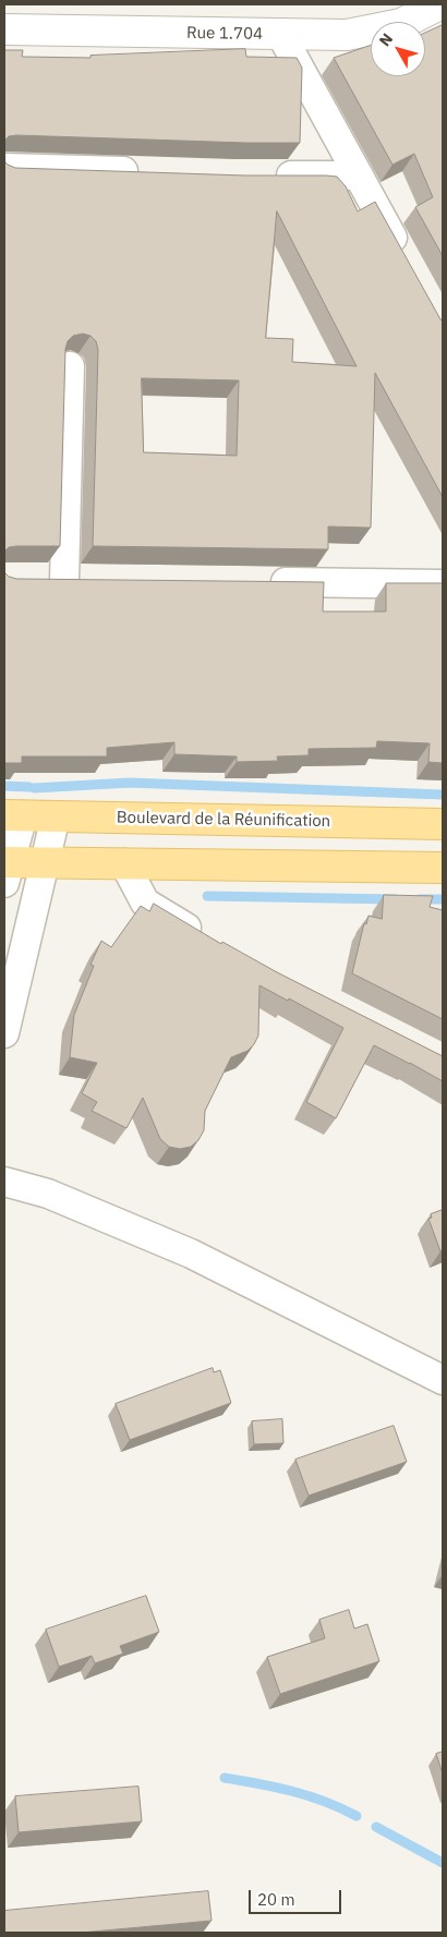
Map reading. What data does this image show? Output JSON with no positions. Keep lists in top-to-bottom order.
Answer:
{
  "streets": {
    "main road": ["Boulevard de la Réunification"],
    "street": ["Rue 1.704"]
  },
  "scale_bar": "20 m",
  "north": "top left"
}
